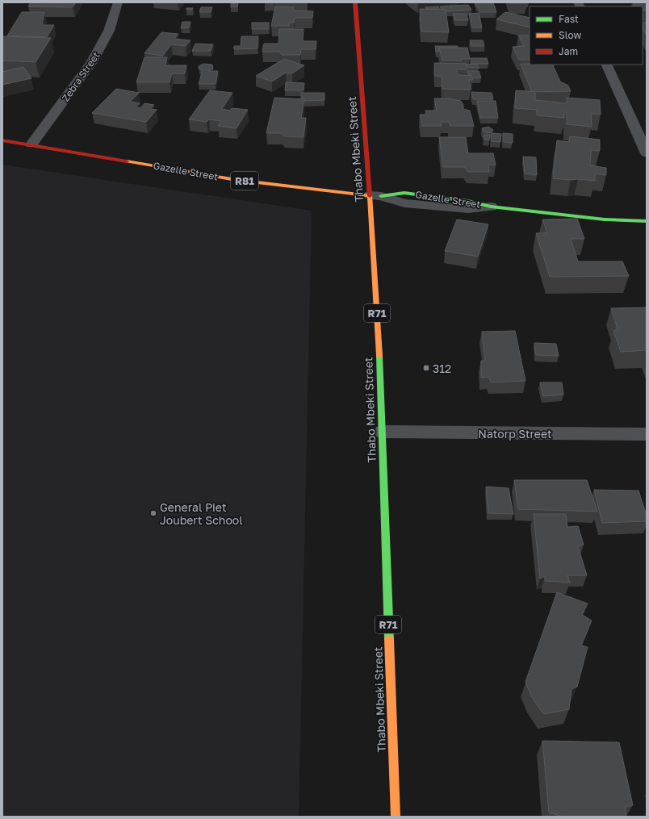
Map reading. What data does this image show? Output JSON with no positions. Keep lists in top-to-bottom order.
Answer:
{
  "streets": {
    "main road": [
      "Thabo Mbeki Street",
      "Gazelle Street",
      "R81",
      "R71"
    ],
    "street": ["Zebra Street", "Natorp Street"]
  },
  "crossings": [
    ["Zebra Street", "Gazelle Street"],
    ["Thabo Mbeki Street", "Gazelle Street"],
    ["Thabo Mbeki Street", "Natorp Street"]
  ],
  "places": {
    "transit": ["312"],
    "other": ["General Piet Joubert School"]
  },
  "legend": ["Fast", "Slow", "Jam"]
}
